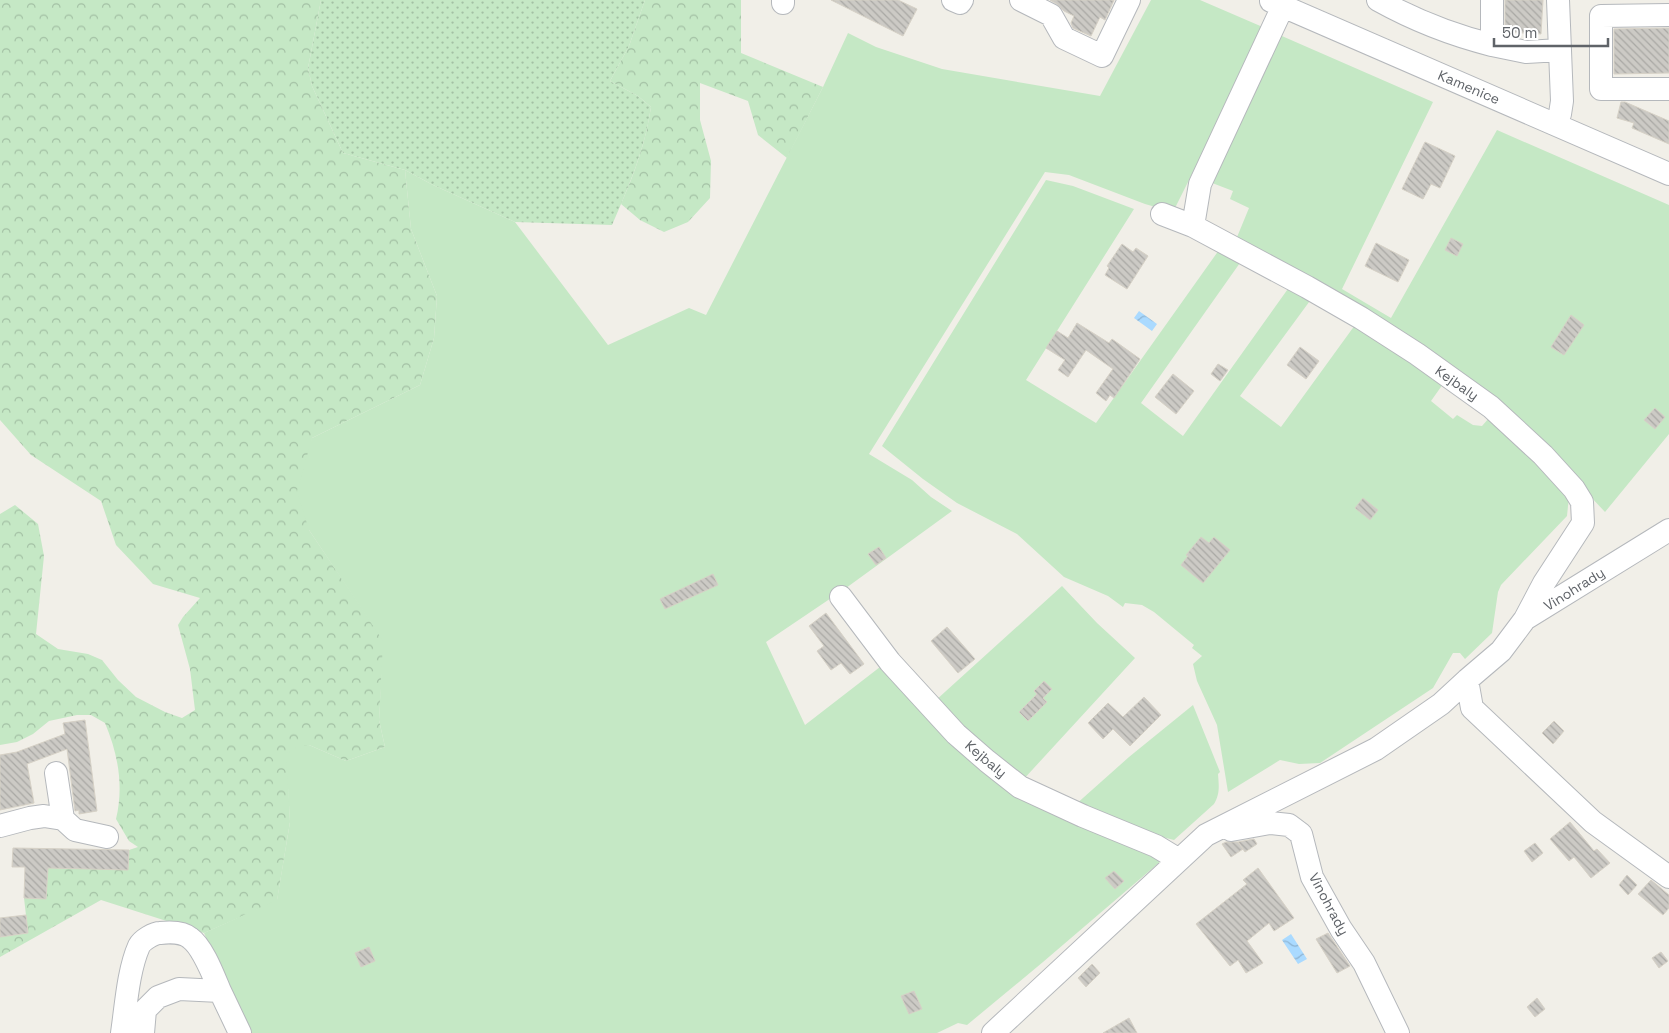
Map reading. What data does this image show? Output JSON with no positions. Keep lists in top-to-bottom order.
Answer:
{
  "streets": {
    "street": ["Kamenice", "Kejbaly", "Vinohrady"]
  },
  "crossings": [
    ["Kejbaly", "Vinohrady"]
  ],
  "scale_bar": "50 m"
}
